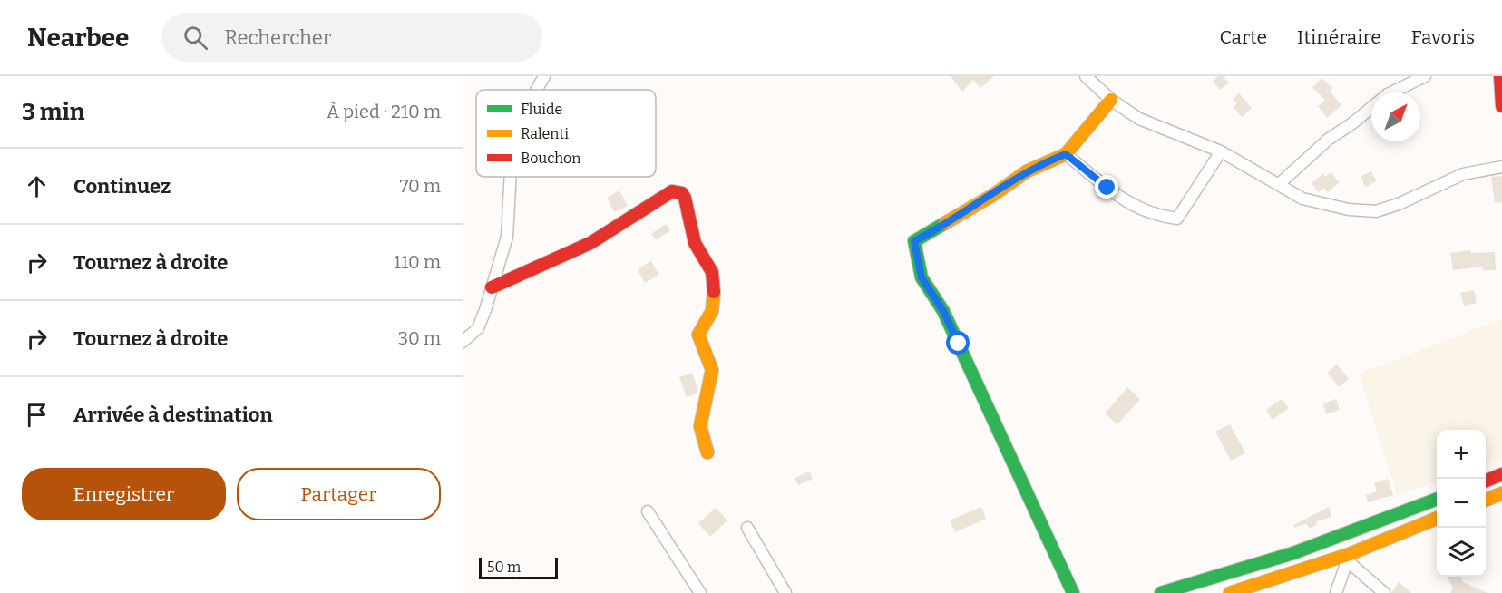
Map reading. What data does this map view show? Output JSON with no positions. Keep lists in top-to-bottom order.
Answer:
{
  "legend": ["Fluide", "Ralenti", "Bouchon"],
  "scale_bar": "50 m",
  "north": "top right",
  "page": {
    "header": "Nearbee",
    "search": "Rechercher",
    "nav": ["Carte", "Itinéraire", "Favoris"],
    "heading": ["3 min", "À pied · 210 m"],
    "list": [
      ["Continuez", "70 m"],
      ["Tournez à droite", "110 m"],
      ["Tournez à droite", "30 m"],
      "Arrivée à destination"
    ],
    "map_buttons": ["+", "−"],
    "buttons": ["Enregistrer", "Partager"],
    "scale": "50 m"
  }
}
